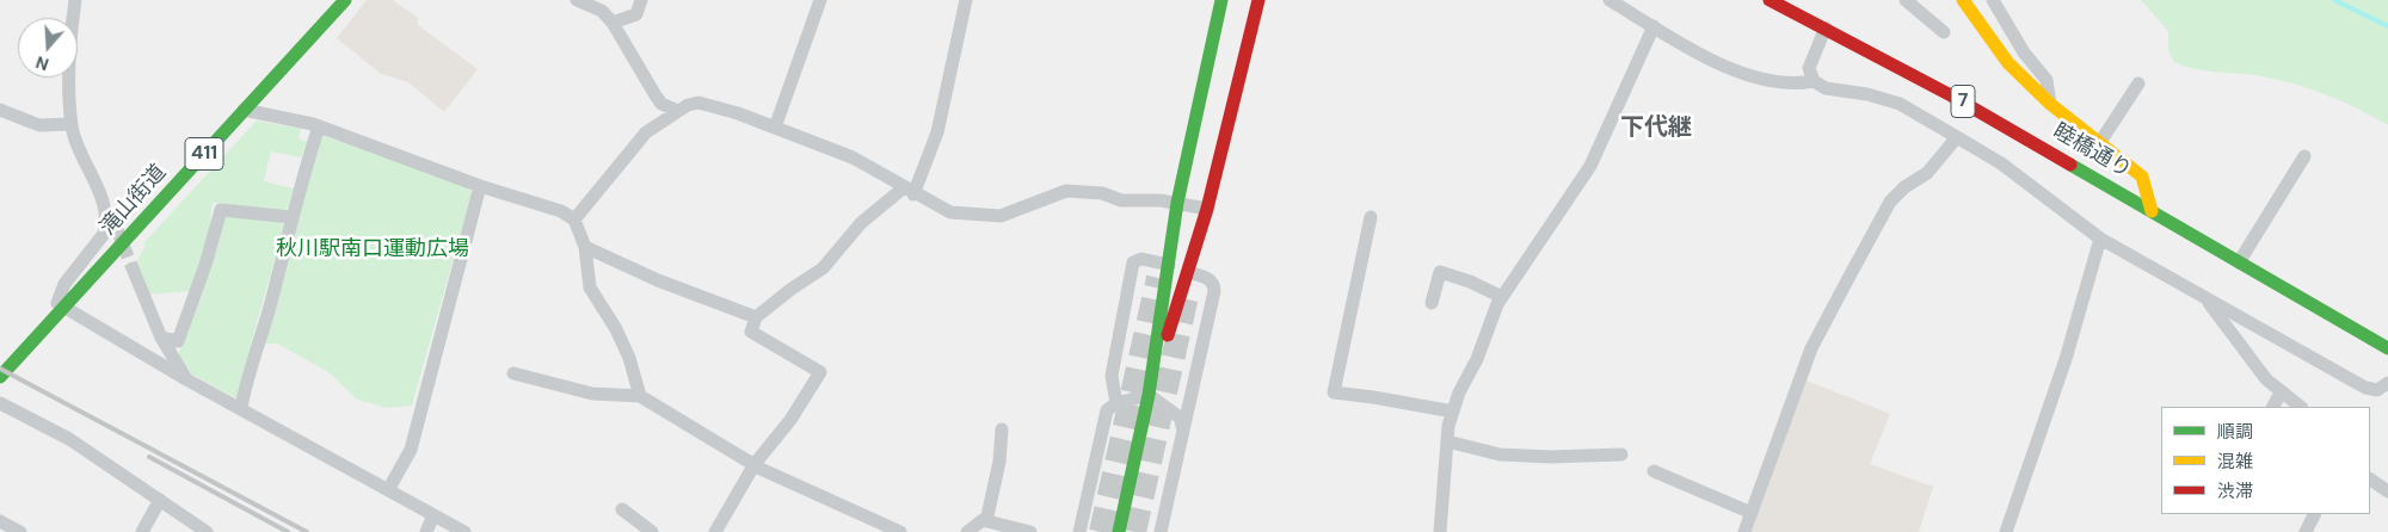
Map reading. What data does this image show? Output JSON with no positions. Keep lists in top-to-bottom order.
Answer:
{
  "streets": {
    "main road": [
      "7",
      "睦橋通り",
      "411",
      "滝山街道"
    ]
  },
  "districts": ["下代継"],
  "parks": ["秋川駅南口運動広場"],
  "legend": ["順調", "混雑", "渋滞"],
  "north": "bottom"
}
